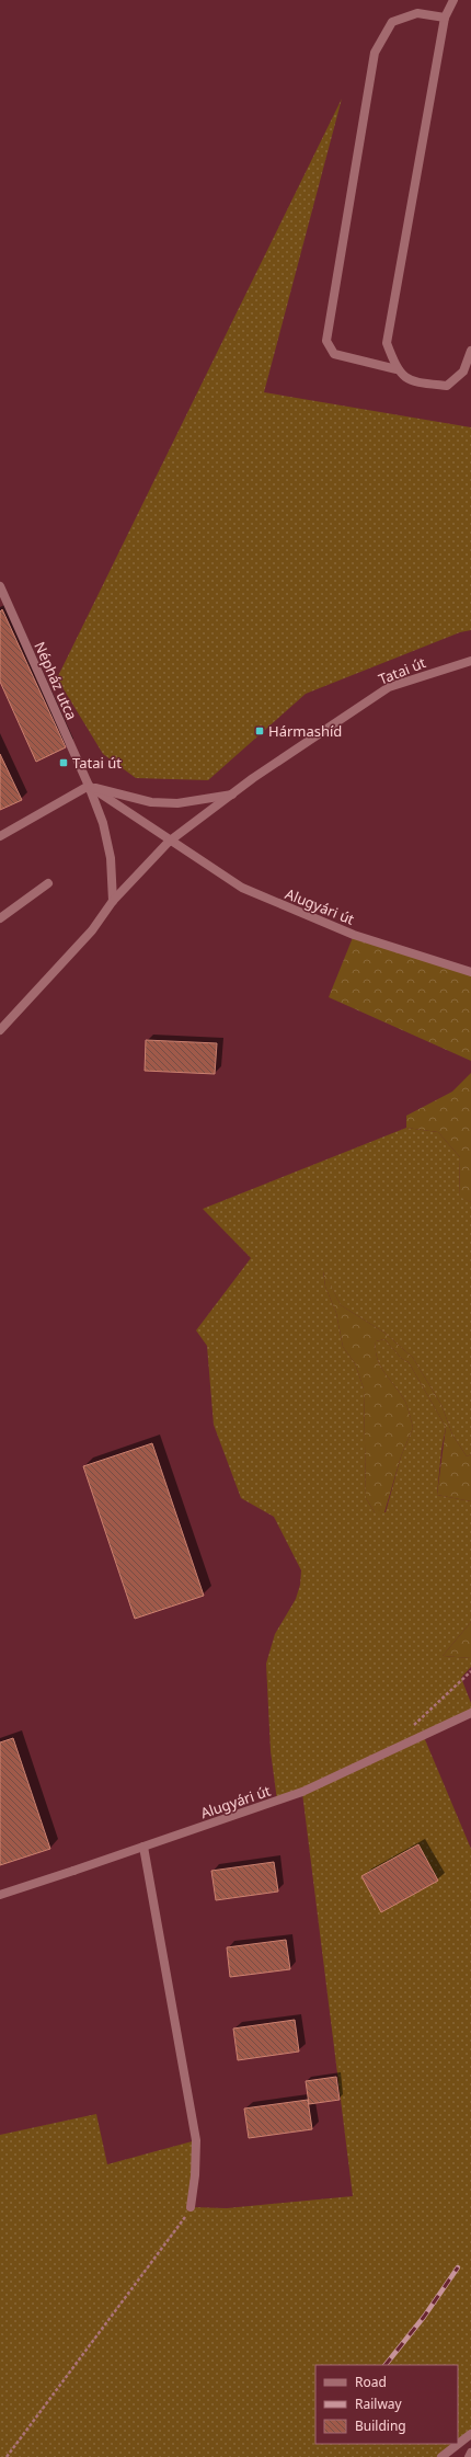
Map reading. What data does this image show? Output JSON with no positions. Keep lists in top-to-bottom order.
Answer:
{
  "streets": {
    "street": ["Tatai út", "Népház utca", "Alugyári út"]
  },
  "crossings": [
    ["Tatai út", "Népház utca"],
    ["Tatai út", "Alugyári út"]
  ],
  "places": {
    "transit": ["Hármashíd", "Tatai út"]
  },
  "legend": ["Road", "Railway", "Building"]
}
